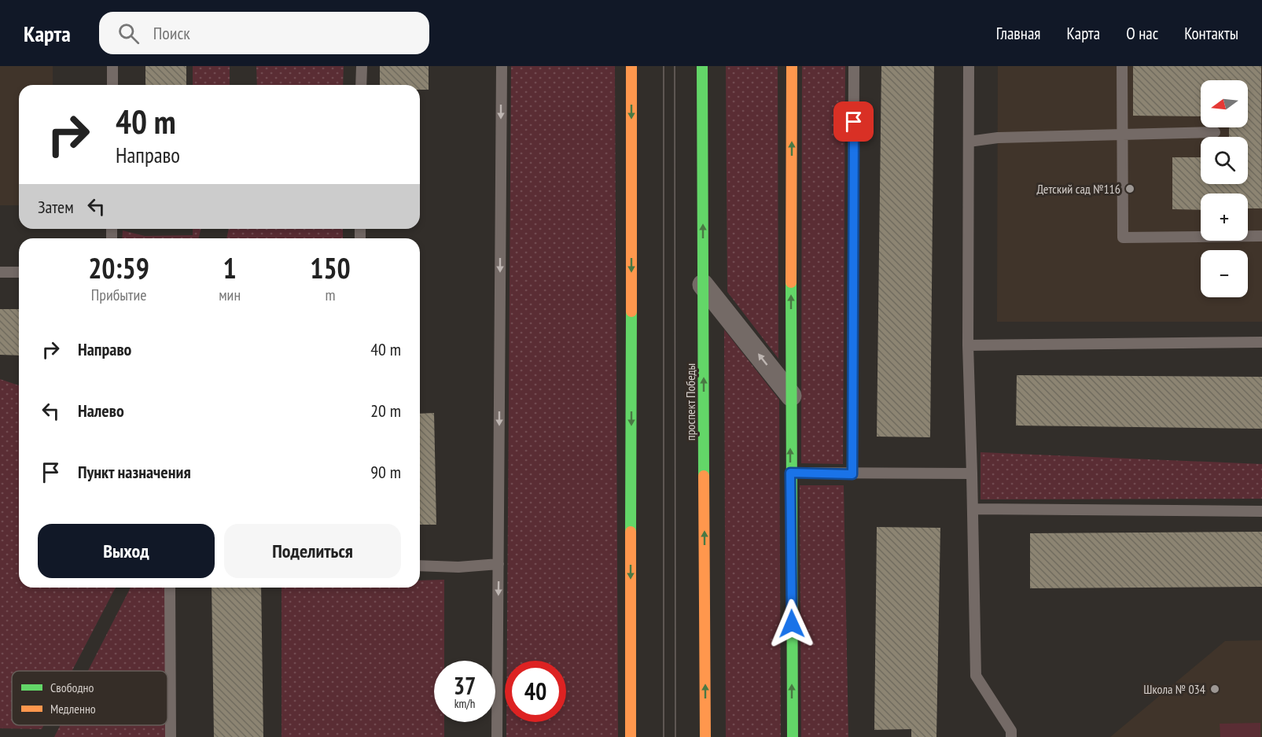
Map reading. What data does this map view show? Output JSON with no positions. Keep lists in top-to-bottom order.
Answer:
{
  "streets": {
    "main road": ["проспект Победы"]
  },
  "places": ["Детский сад №116", "Школа № 034"],
  "legend": ["Свободно", "Медленно"],
  "north": "left",
  "page": {
    "header": "Карта",
    "search": "Поиск",
    "nav": [
      "Главная",
      "Карта",
      "О нас",
      "Контакты"
    ],
    "map_buttons": ["+", "−"],
    "turn": ["40 m", "Направо"],
    "then": "Затем",
    "eta": [
      "20:59",
      "Прибытие",
      "1",
      "мин",
      "150",
      "m"
    ],
    "list": [
      {
        "name": "Направо",
        "value": "40 m"
      },
      {
        "name": "Налево",
        "value": "20 m"
      },
      {
        "name": "Пункт назначения",
        "value": "90 m"
      }
    ],
    "buttons": ["Выход", "Поделиться"],
    "speed": "37 km/h",
    "limit": "40"
  }
}
